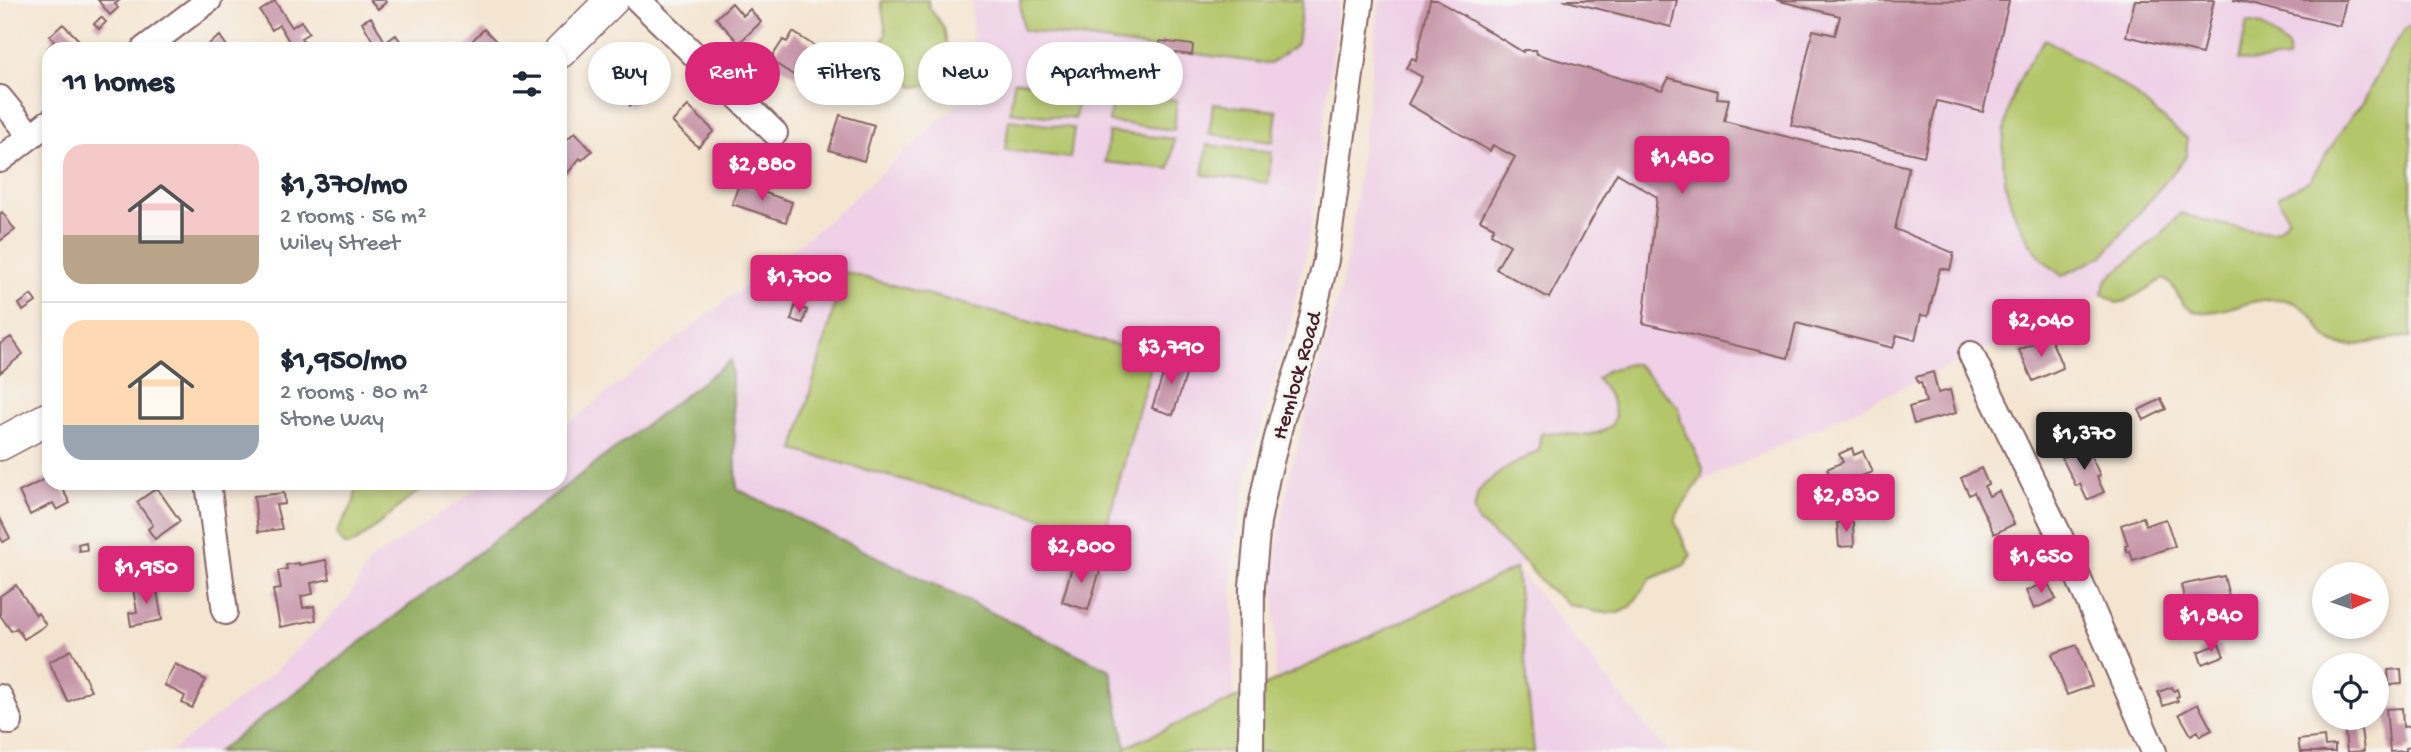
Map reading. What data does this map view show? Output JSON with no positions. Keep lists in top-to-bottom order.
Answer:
{
  "streets": {
    "street": ["Hemlock Road"]
  },
  "north": "right",
  "page": {
    "chip": [
      "Buy",
      "Rent",
      "Filters",
      "New",
      "Apartment"
    ],
    "heading": "11 homes",
    "list": [
      {
        "name": "$1,370/mo",
        "note": "2 rooms · 56 m² · Wiley Street"
      },
      {
        "name": "$1,950/mo",
        "note": "2 rooms · 80 m² · Stone Way"
      }
    ],
    "price": [
      "$1,480",
      "$2,880",
      "$1,700",
      "$2,040",
      "$3,790",
      "$1,370",
      "$2,830",
      "$2,800",
      "$1,650",
      "$1,950",
      "$1,840"
    ]
  }
}
